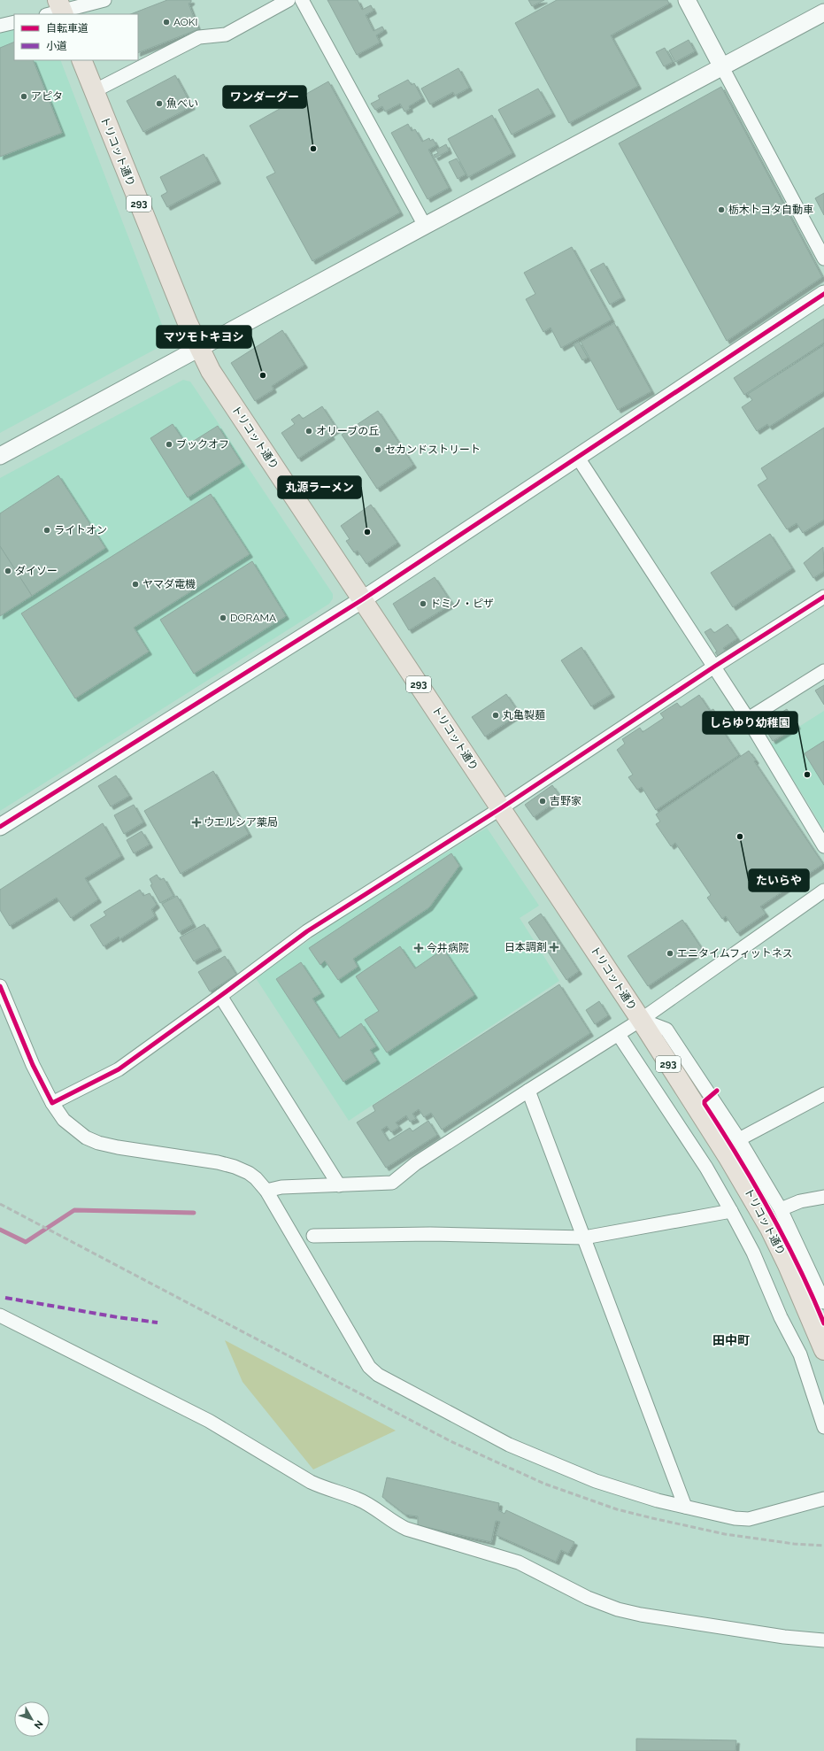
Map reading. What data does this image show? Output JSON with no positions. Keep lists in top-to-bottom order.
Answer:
{
  "streets": {
    "highway": ["トリコット通り", "293"]
  },
  "districts": ["田中町"],
  "places": {
    "other": [
      "AOKI",
      "アピタ",
      "魚べい",
      "ワンダーグー",
      "栃木トヨタ自動車",
      "マツモトキヨシ",
      "オリーブの丘",
      "ブックオフ",
      "セカンドストリート",
      "ライトオン",
      "丸源ラーメン",
      "ダイソー",
      "ヤマダ電機",
      "ドミノ・ピザ",
      "DORAMA",
      "丸亀製麺",
      "しらゆり幼稚園",
      "吉野家",
      "たいらや",
      "エニタイムフィットネス"
    ],
    "health": ["ウエルシア薬局", "日本調剤", "今井病院"]
  },
  "legend": ["自転車道", "小道"],
  "north": "bottom right"
}
